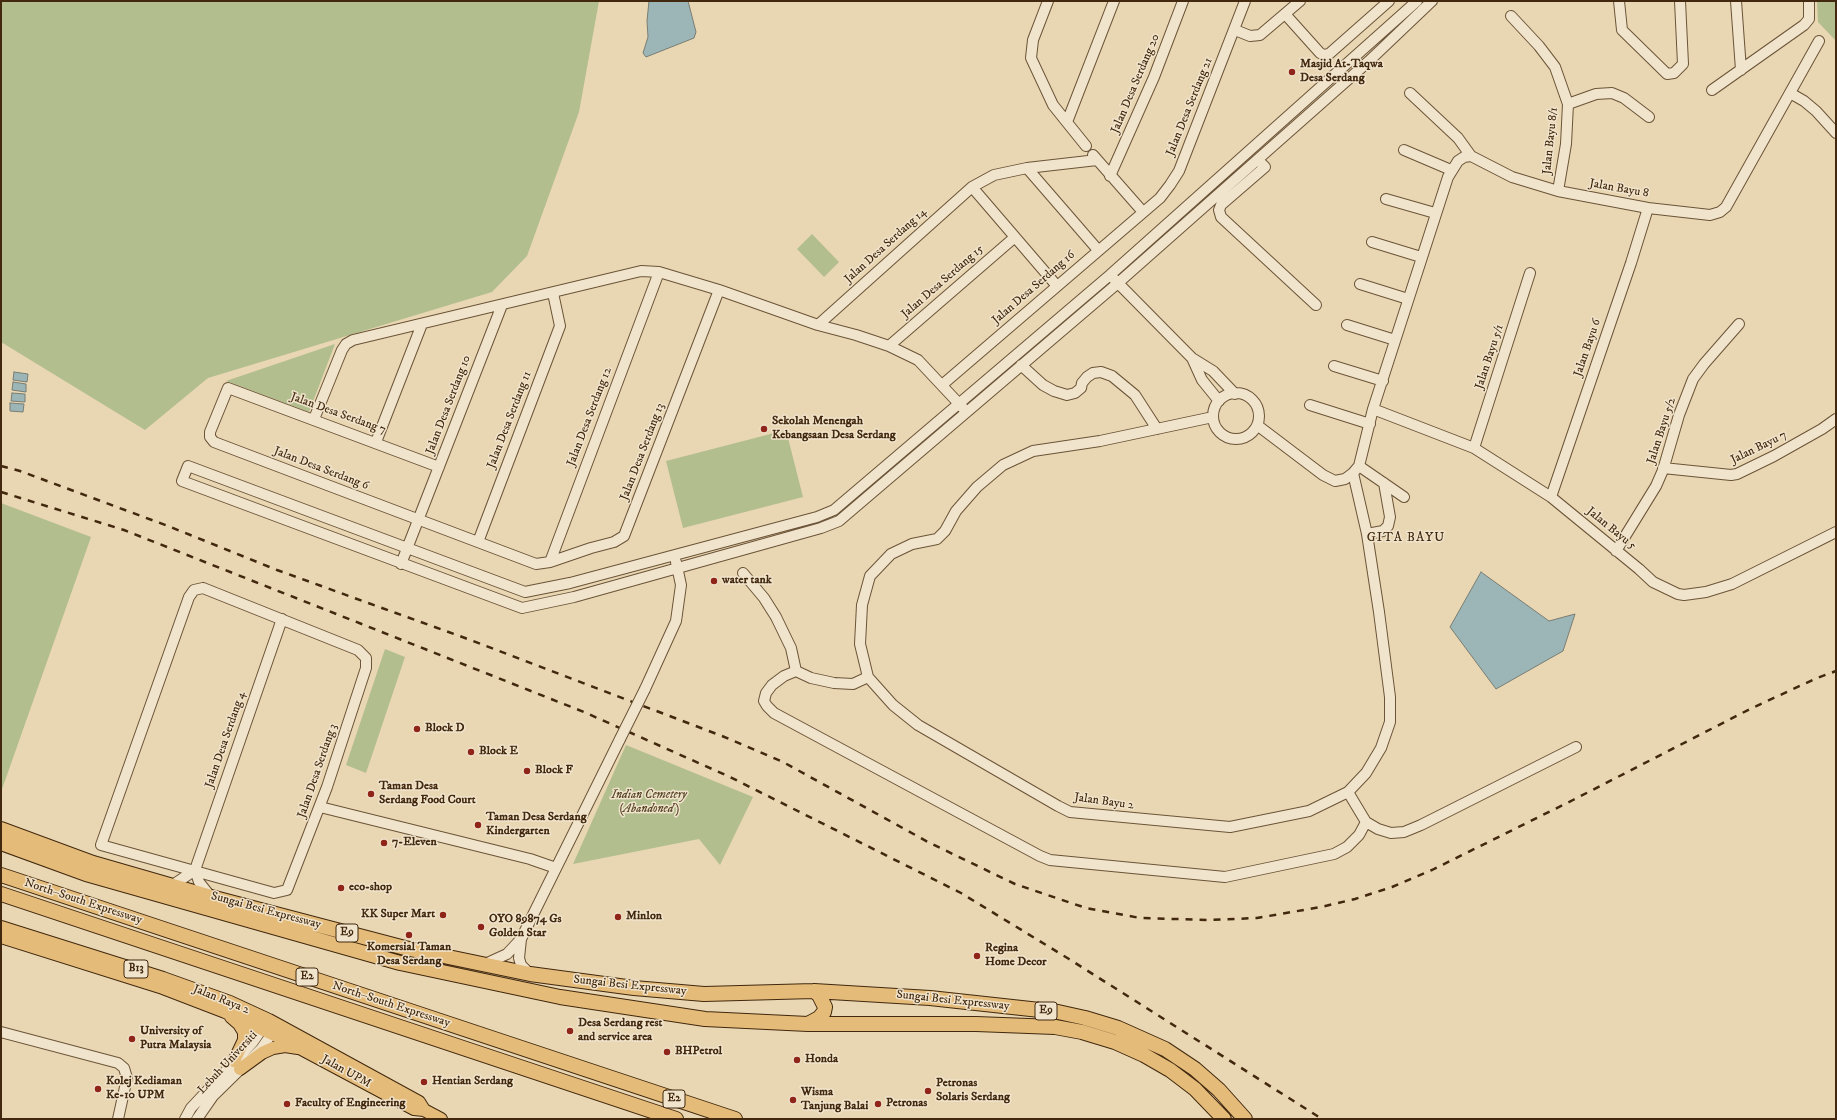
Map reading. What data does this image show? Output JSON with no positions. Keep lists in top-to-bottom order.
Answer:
{
  "streets": {
    "highway": [
      "North–South Expressway",
      "Sungai Besi Expressway",
      "E9",
      "E2"
    ],
    "main road": ["B13", "Jalan Raya 2", "Jalan UPM"],
    "street": [
      "Jalan Desa Serdang 20",
      "Jalan Desa Serdang 21",
      "Jalan Bayu 8/1",
      "Jalan Bayu 8",
      "Jalan Desa Serdang 14",
      "Jalan Desa Serdang 15",
      "Jalan Desa Serdang 16",
      "Jalan Bayu 6",
      "Jalan Bayu 5/1",
      "Jalan Desa Serdang 10",
      "Jalan Desa Serdang 7",
      "Jalan Desa Serdang 12",
      "Jalan Desa Serdang 11",
      "Jalan Bayu 5/2",
      "Jalan Bayu 7",
      "Jalan Desa Serdang 13",
      "Jalan Desa Serdang 6",
      "Jalan Bayu 5",
      "Jalan Desa Serdang 4",
      "Jalan Desa Serdang 3",
      "Jalan Bayu 2",
      "Lebuh Universiti"
    ]
  },
  "crossings": [
    ["Jalan Desa Serdang 21", "Jalan Desa Serdang 16"],
    ["Jalan Bayu 8/1", "Jalan Bayu 8"],
    ["Jalan Bayu 8", "Jalan Bayu 6"],
    ["Jalan Bayu 6", "Jalan Bayu 5"],
    ["Jalan Bayu 5/1", "Jalan Bayu 5"],
    ["Jalan Desa Serdang 10", "Jalan Desa Serdang 7"],
    ["Jalan Desa Serdang 10", "Jalan Desa Serdang 6"],
    ["Jalan Desa Serdang 7", "Jalan Desa Serdang 6"],
    ["Jalan Desa Serdang 12", "Jalan Desa Serdang 13"],
    ["Jalan Desa Serdang 11", "Jalan Desa Serdang 6"],
    ["Jalan Bayu 5/2", "Jalan Bayu 7"],
    ["Jalan Bayu 5/2", "Jalan Bayu 5"],
    ["Jalan Desa Serdang 13", "Jalan Desa Serdang 6"],
    ["Jalan Desa Serdang 4", "Jalan Desa Serdang 3"],
    ["Jalan Raya 2", "Lebuh Universiti"],
    ["Jalan Raya 2", "Jalan UPM"],
    ["Lebuh Universiti", "Jalan UPM"]
  ],
  "districts": ["GITA BAYU"],
  "parks": ["Indian Cemetery (Abandoned)"],
  "places": [
    "Masjid At-Taqwa Desa Serdang",
    "Sekolah Menengah Kebangsaan Desa Serdang",
    "water tank",
    "Block D",
    "Block E",
    "Block F",
    "Taman Desa Serdang Food Court",
    "Taman Desa Serdang Kindergarten",
    "7-Eleven",
    "eco-shop",
    "KK Super Mart",
    "Minlon",
    "OYO 89874 Gs Golden Star",
    "Komersial Taman Desa Serdang",
    "Regina Home Decor",
    "Desa Serdang rest and service area",
    "University of Putra Malaysia",
    "BHPetrol",
    "Honda",
    "Hentian Serdang",
    "Kolej Kediaman Ke-10 UPM",
    "Petronas Solaris Serdang",
    "Wisma Tanjung Balai",
    "Faculty of Engineering",
    "Petronas"
  ]
}
